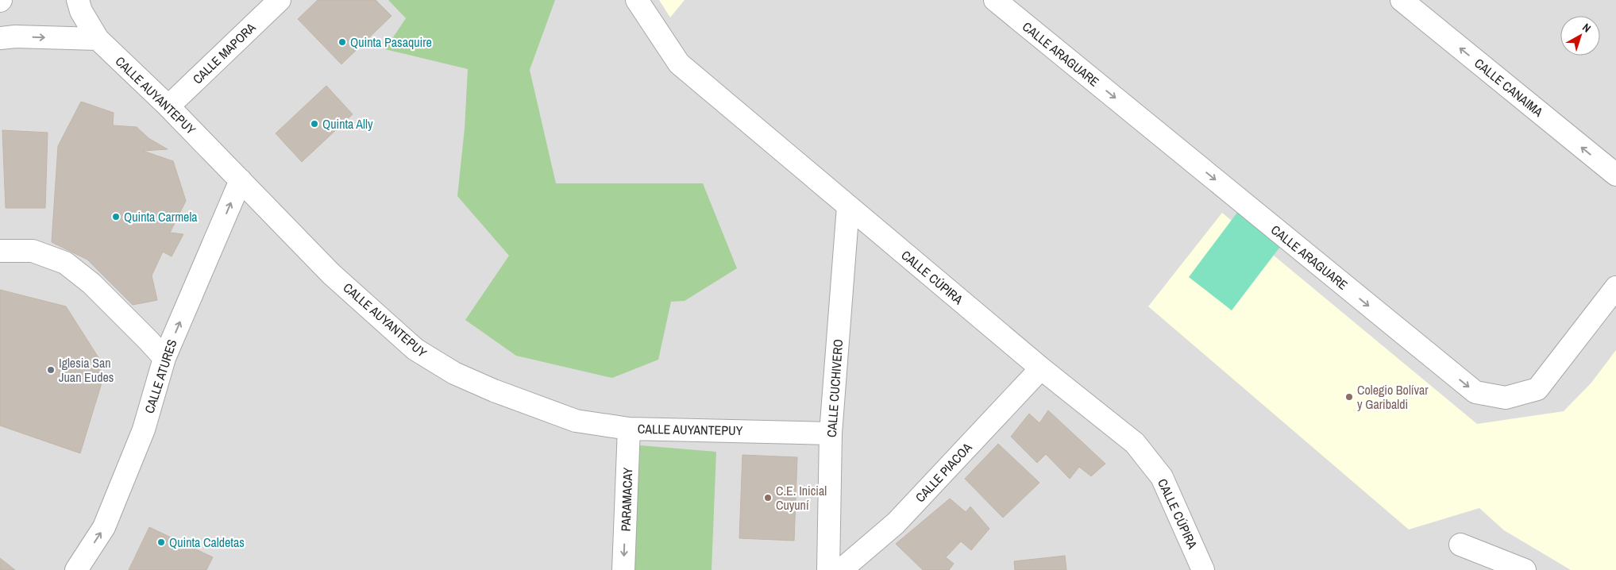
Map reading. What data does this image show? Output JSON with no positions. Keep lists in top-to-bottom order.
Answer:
{
  "streets": {
    "street": [
      "CALLE MAPORA",
      "CALLE ARAGUARE",
      "CALLE CANAIMA",
      "CALLE AUYANTEPUY",
      "CALLE CÚPIRA",
      "CALLE ATURES",
      "CALLE CUCHIVERO",
      "CALLE PIACOA",
      "PARAMACAY"
    ]
  },
  "crossings": [
    ["CALLE MAPORA", "CALLE AUYANTEPUY"],
    ["CALLE AUYANTEPUY", "CALLE ATURES"],
    ["CALLE AUYANTEPUY", "CALLE CUCHIVERO"],
    ["CALLE AUYANTEPUY", "PARAMACAY"],
    ["CALLE CÚPIRA", "CALLE CUCHIVERO"],
    ["CALLE CÚPIRA", "CALLE PIACOA"]
  ],
  "one_way": [
    "CALLE ARAGUARE",
    "CALLE CANAIMA",
    "CALLE ATURES",
    "PARAMACAY"
  ],
  "places": [
    "Quinta Pasaquire",
    "Quinta Ally",
    "Quinta Carmela",
    "Iglesia San Juan Eudes",
    "Colegio Bolívar y Garibaldi",
    "C.E. Inicial Cuyuní",
    "Quinta Caldetas"
  ],
  "north": "top right"
}
